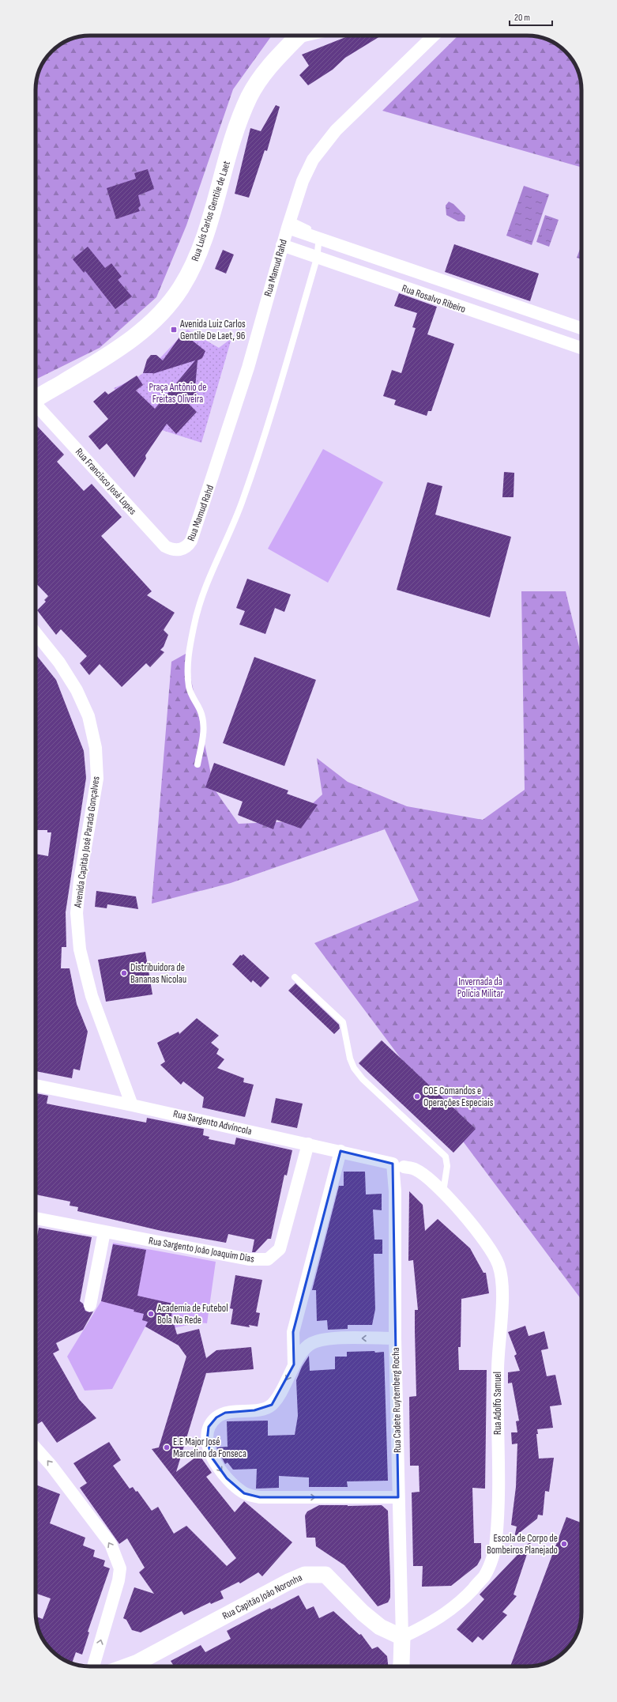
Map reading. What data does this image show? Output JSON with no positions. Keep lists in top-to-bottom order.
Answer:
{
  "streets": {
    "main road": ["Rua Luís Carlos Gentile de Laet"],
    "street": [
      "Rua Mamud Rahd",
      "Rua Rosalvo Ribeiro",
      "Rua Francisco José Lopes",
      "Avenida Capitão José Parada Gonçalves",
      "Rua Sargento Advíncola",
      "Rua Sargento João Joaquim Dias",
      "Rua Cadete Ruytemberg Rocha",
      "Rua Adolfo Samuel",
      "Rua Capitão João Noronha"
    ]
  },
  "crossings": [
    ["Rua Mamud Rahd", "Rua Rosalvo Ribeiro"],
    ["Rua Mamud Rahd", "Rua Francisco José Lopes"],
    ["Avenida Capitão José Parada Gonçalves", "Rua Sargento Advíncola"],
    ["Rua Sargento Advíncola", "Rua Sargento João Joaquim Dias"],
    ["Rua Sargento Advíncola", "Rua Cadete Ruytemberg Rocha"],
    ["Rua Sargento Advíncola", "Rua Adolfo Samuel"],
    ["Rua Cadete Ruytemberg Rocha", "Rua Adolfo Samuel"],
    ["Rua Cadete Ruytemberg Rocha", "Rua Capitão João Noronha"],
    ["Rua Adolfo Samuel", "Rua Capitão João Noronha"]
  ],
  "parks": ["Praça Antônio de Freitas Oliveira", "Invernada da Polícia Militar"],
  "places": {
    "transit": ["Avenida Luiz Carlos Gentile De Laet, 96"],
    "other": [
      "Distribuidora de Bananas Nicolau",
      "COE Comandos e Operações Especiais",
      "Academia de Futebol Bola Na Rede",
      "E.E Major José Marcelino da Fonseca",
      "Escola de Corpo de Bombeiros Planejado"
    ]
  },
  "scale_bar": "20 m"
}
